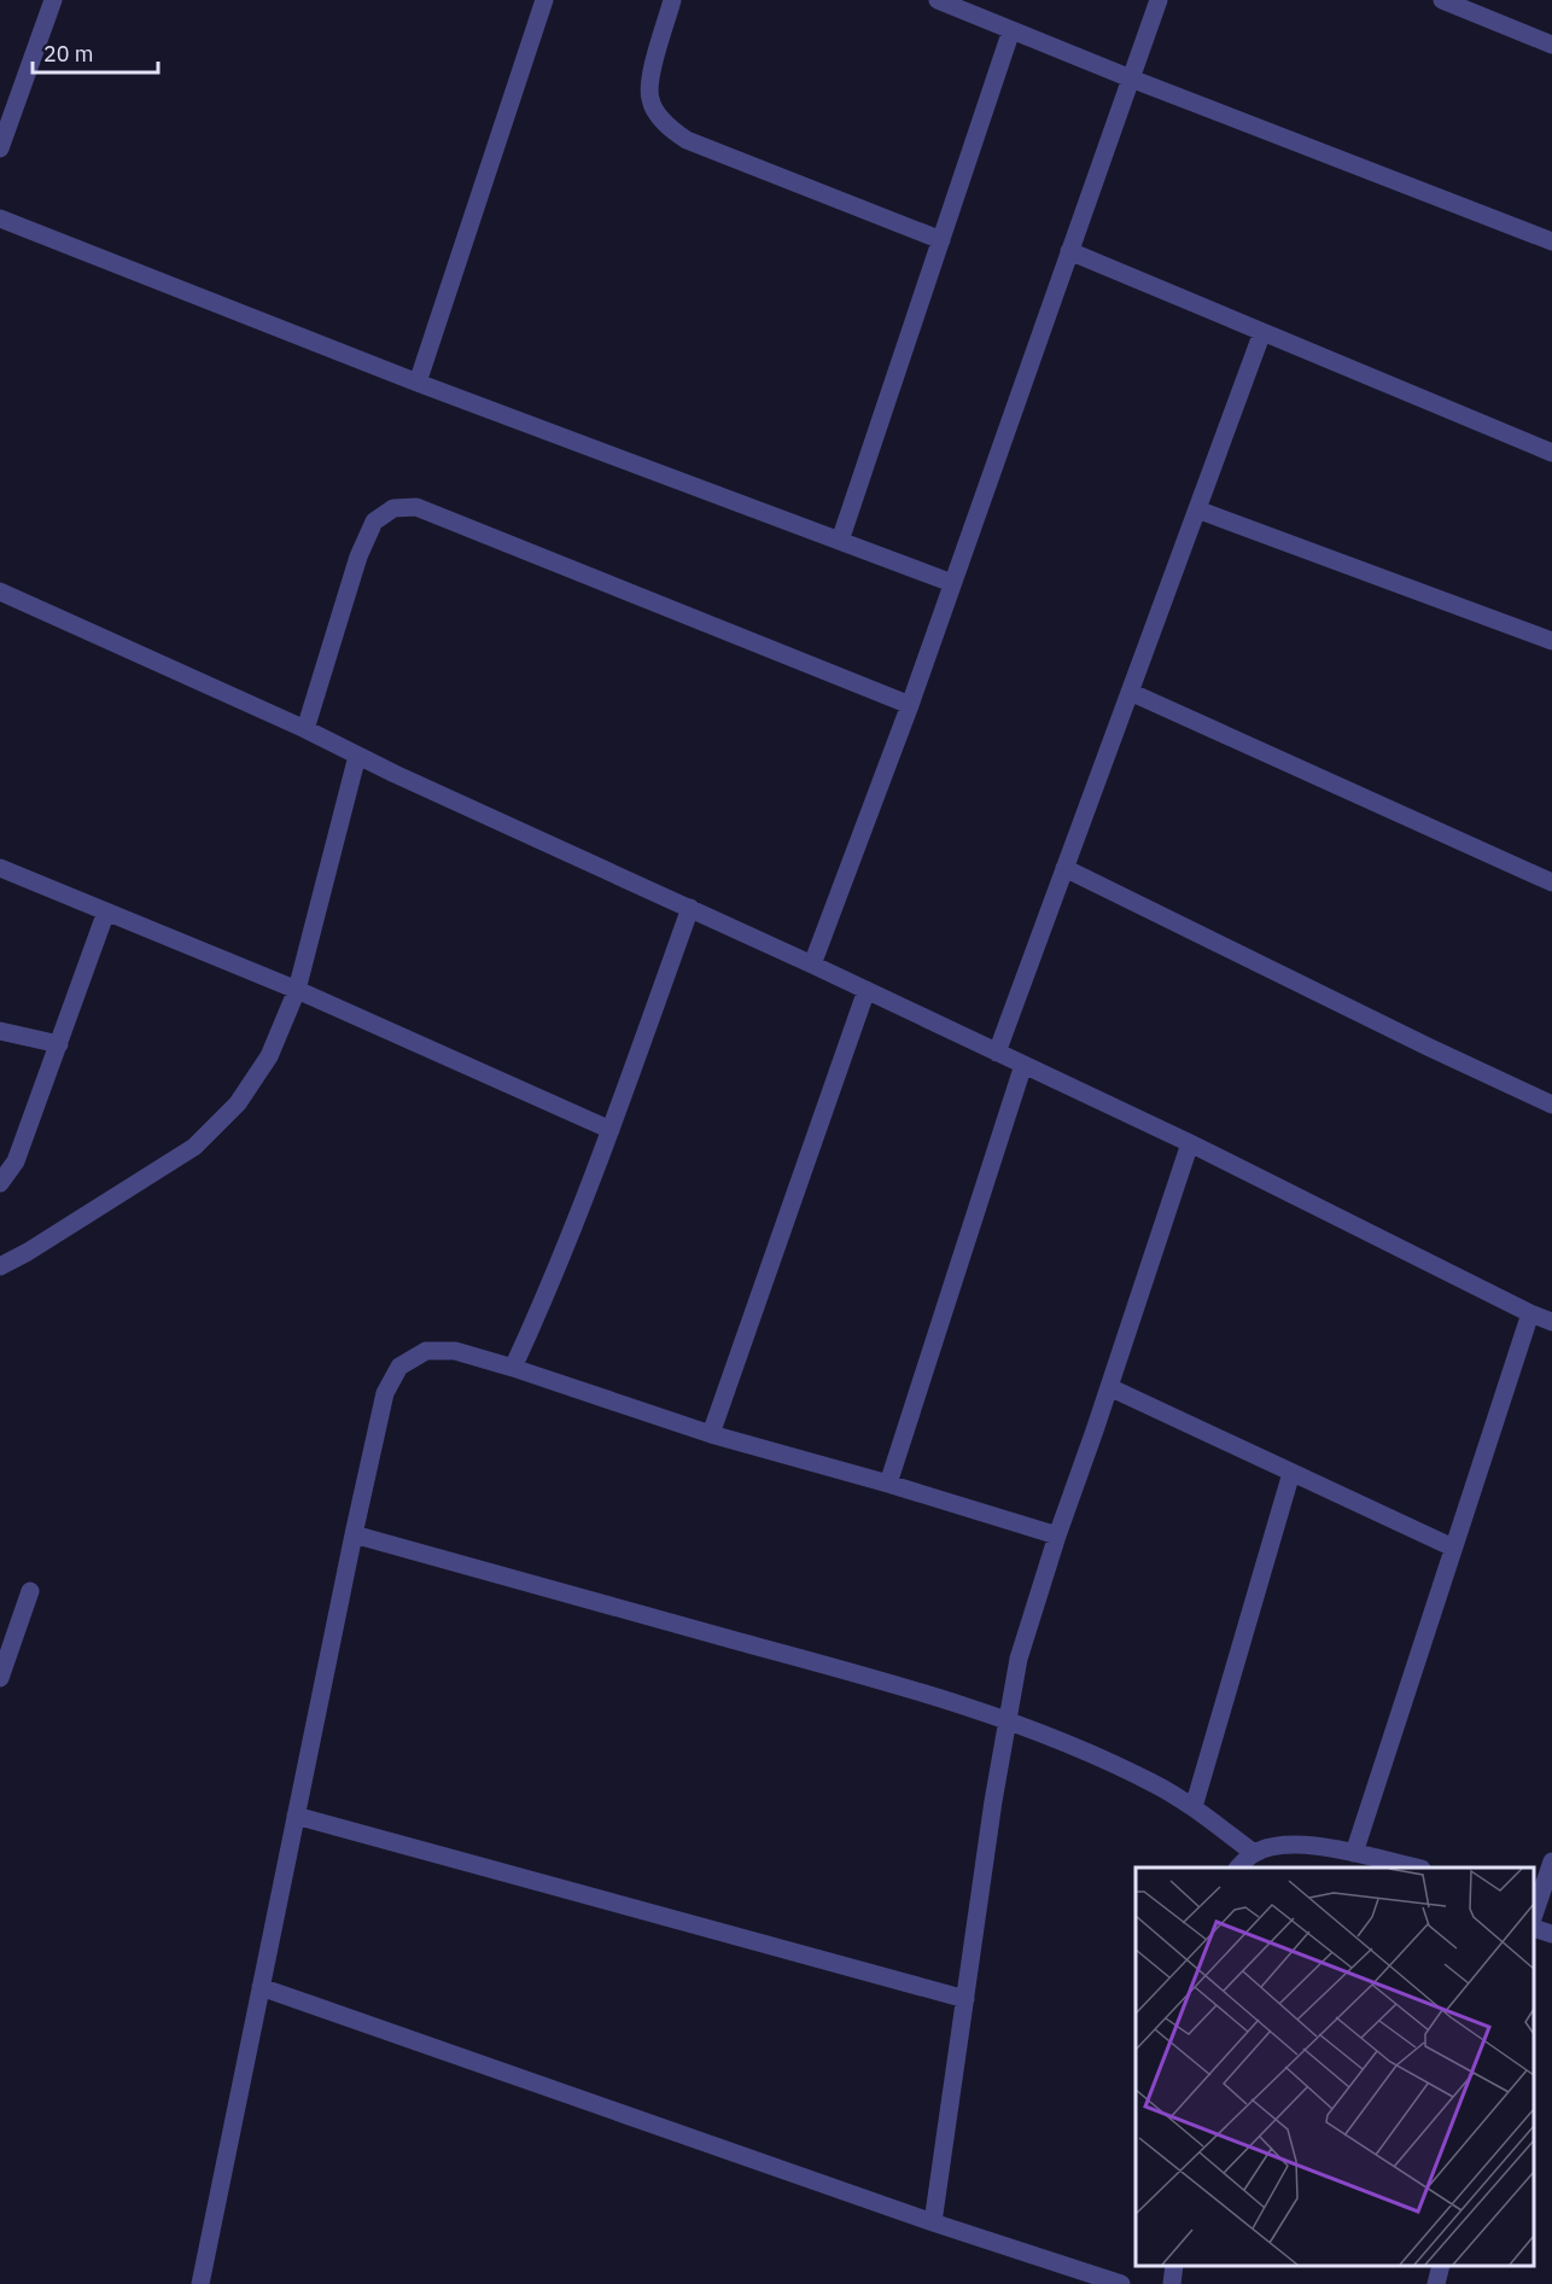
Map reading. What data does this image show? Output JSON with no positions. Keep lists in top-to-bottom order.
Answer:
{
  "scale_bar": "20 m"
}
